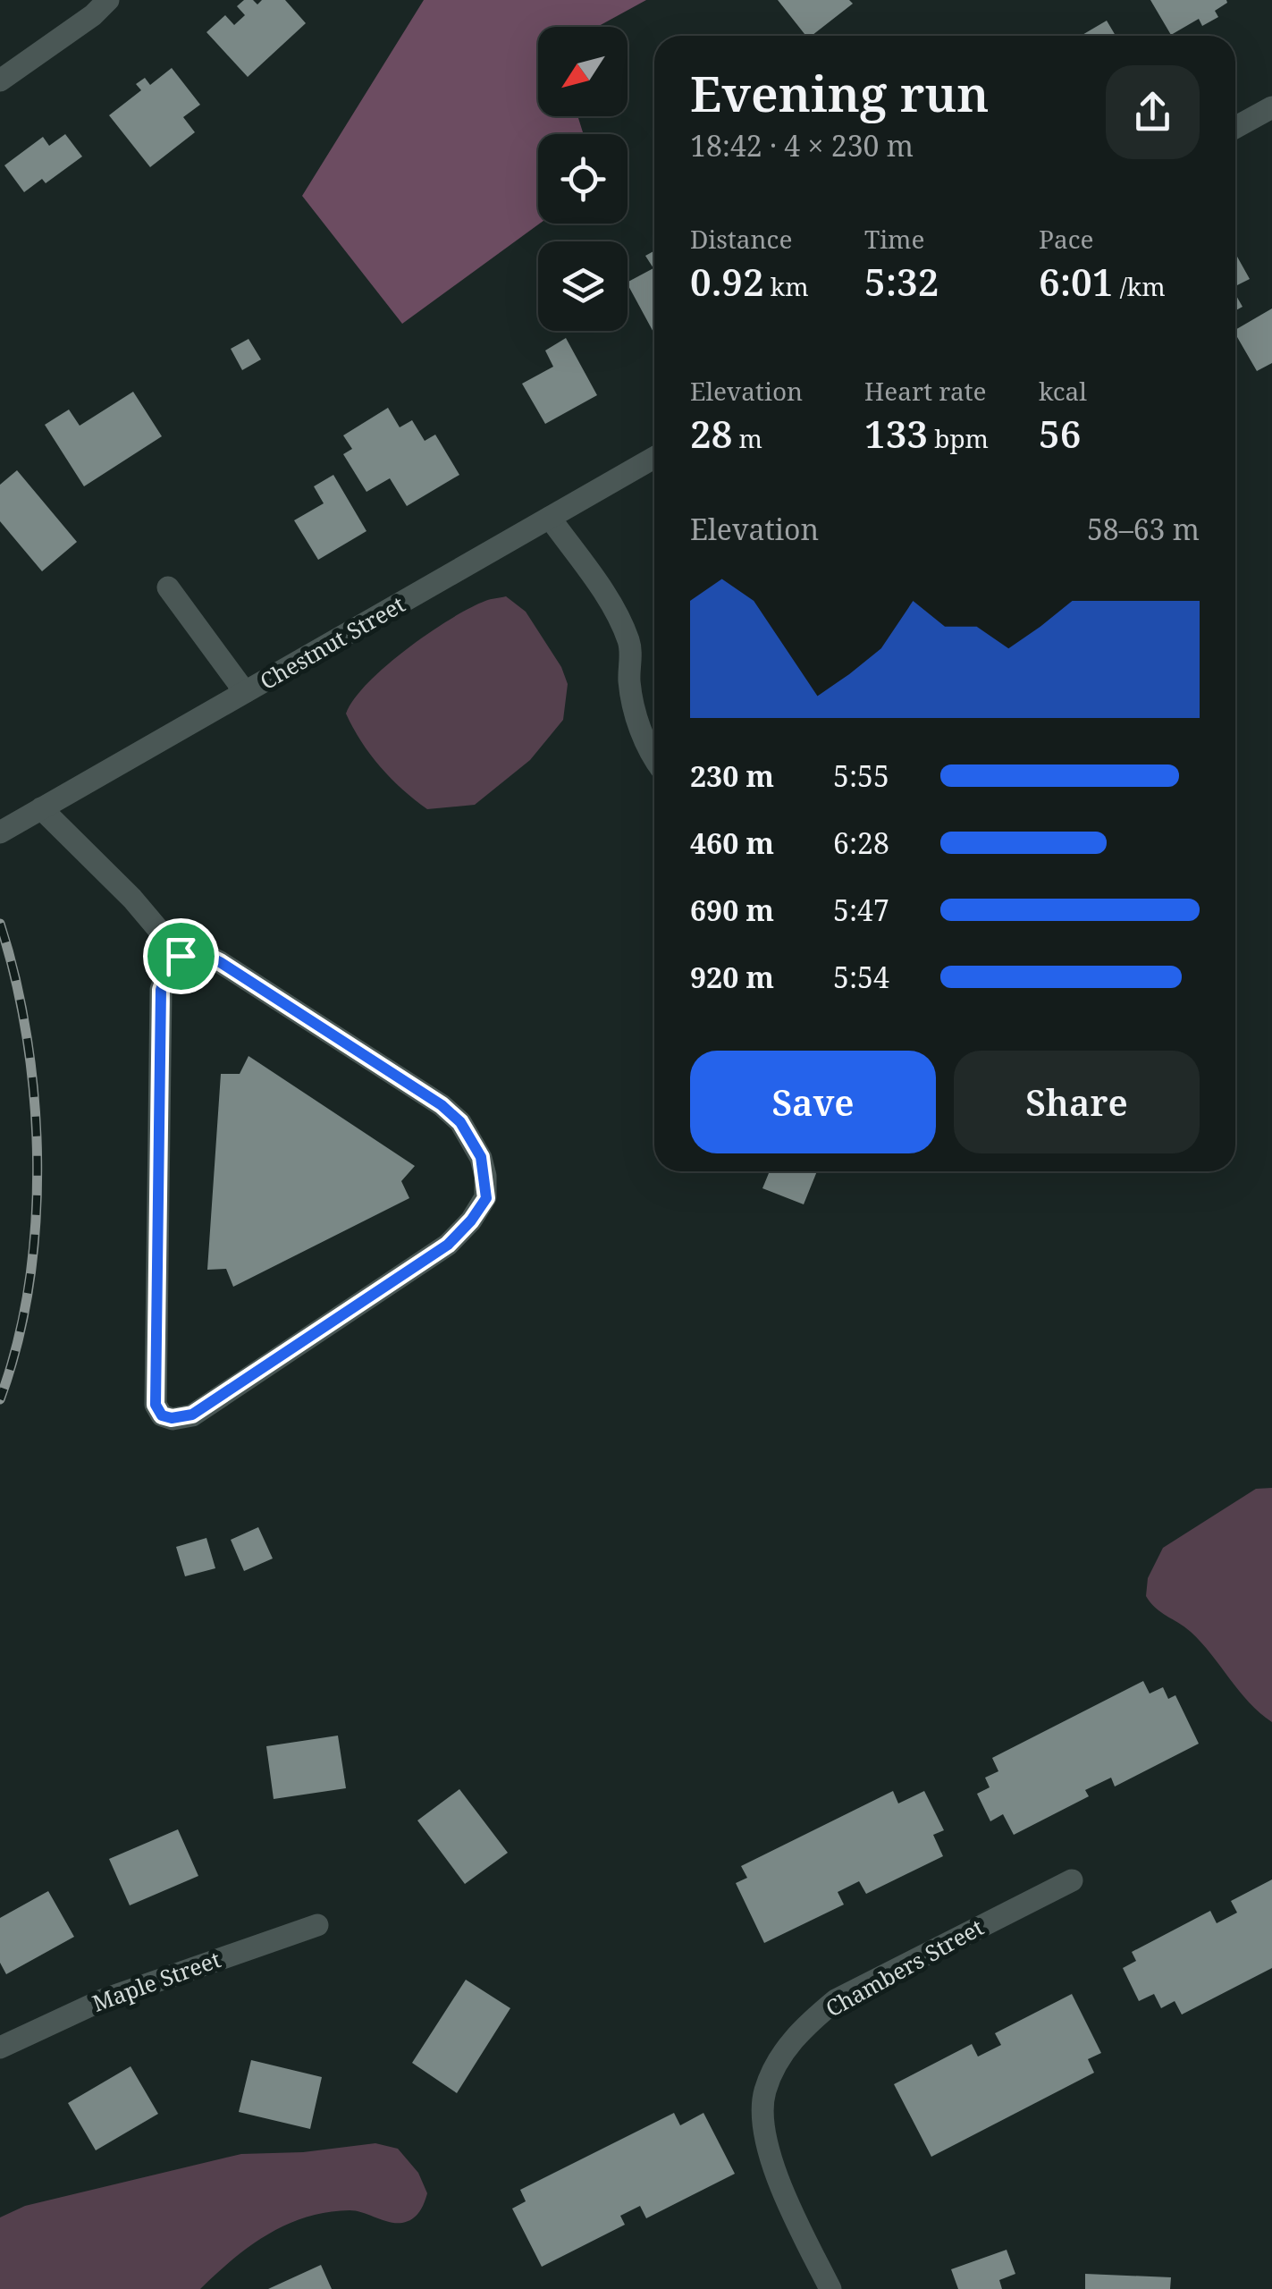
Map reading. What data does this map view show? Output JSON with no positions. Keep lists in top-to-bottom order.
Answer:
{
  "streets": {
    "street": ["Chestnut Street", "Chambers Street", "Maple Street"]
  },
  "north": "bottom left",
  "page": {
    "heading": ["Evening run", "18:42 · 4 × 230 m"],
    "stats": [
      ["Distance", "0.92 km"],
      ["Time", "5:32"],
      ["Pace", "6:01 /km"],
      ["Elevation", "28 m"],
      ["Heart rate", "133 bpm"],
      ["kcal", "56"]
    ],
    "chart": ["Elevation", "58–63 m"],
    "list": [
      {
        "name": "230 m",
        "note": "5:55"
      },
      {
        "name": "460 m",
        "note": "6:28"
      },
      {
        "name": "690 m",
        "note": "5:47"
      },
      {
        "name": "920 m",
        "note": "5:54"
      }
    ],
    "buttons": ["Save", "Share"]
  }
}
